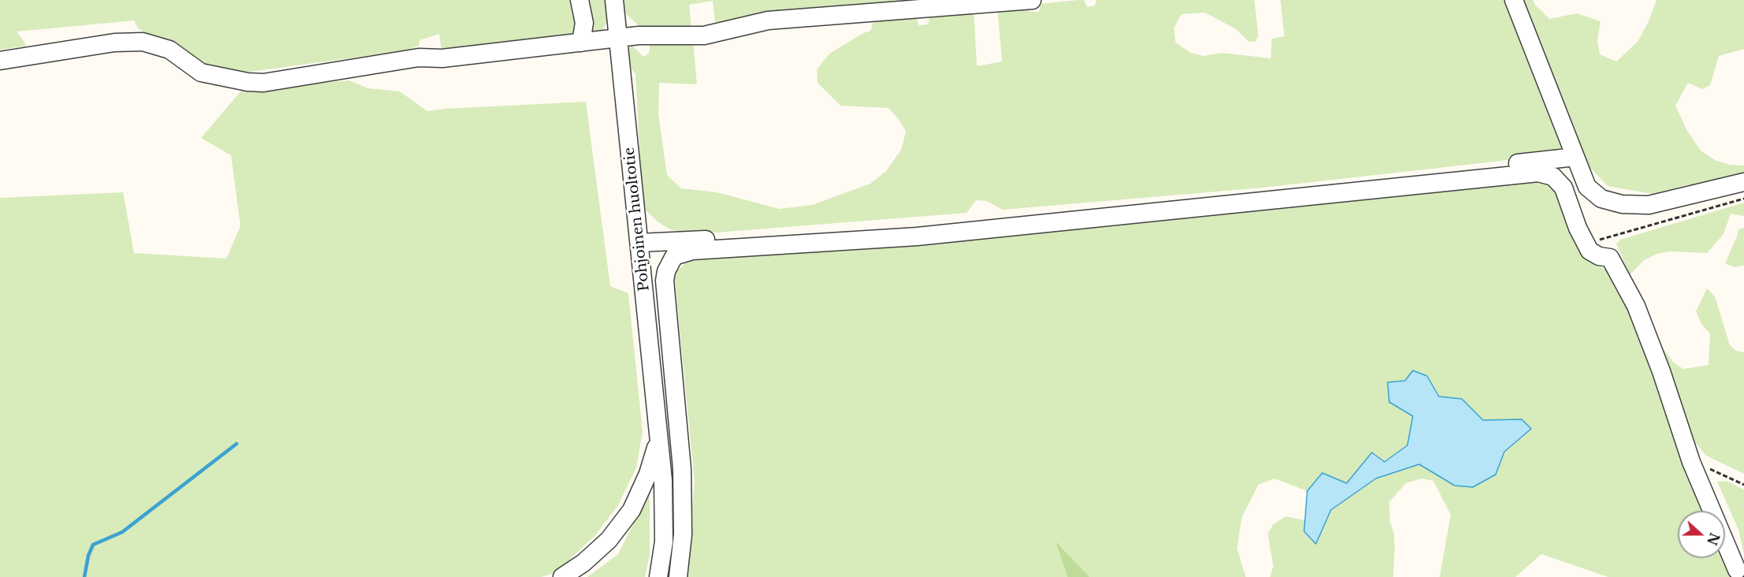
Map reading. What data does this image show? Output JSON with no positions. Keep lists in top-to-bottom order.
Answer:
{
  "streets": {
    "lane": ["Pohjoinen huoltotie"]
  },
  "north": "right"
}
